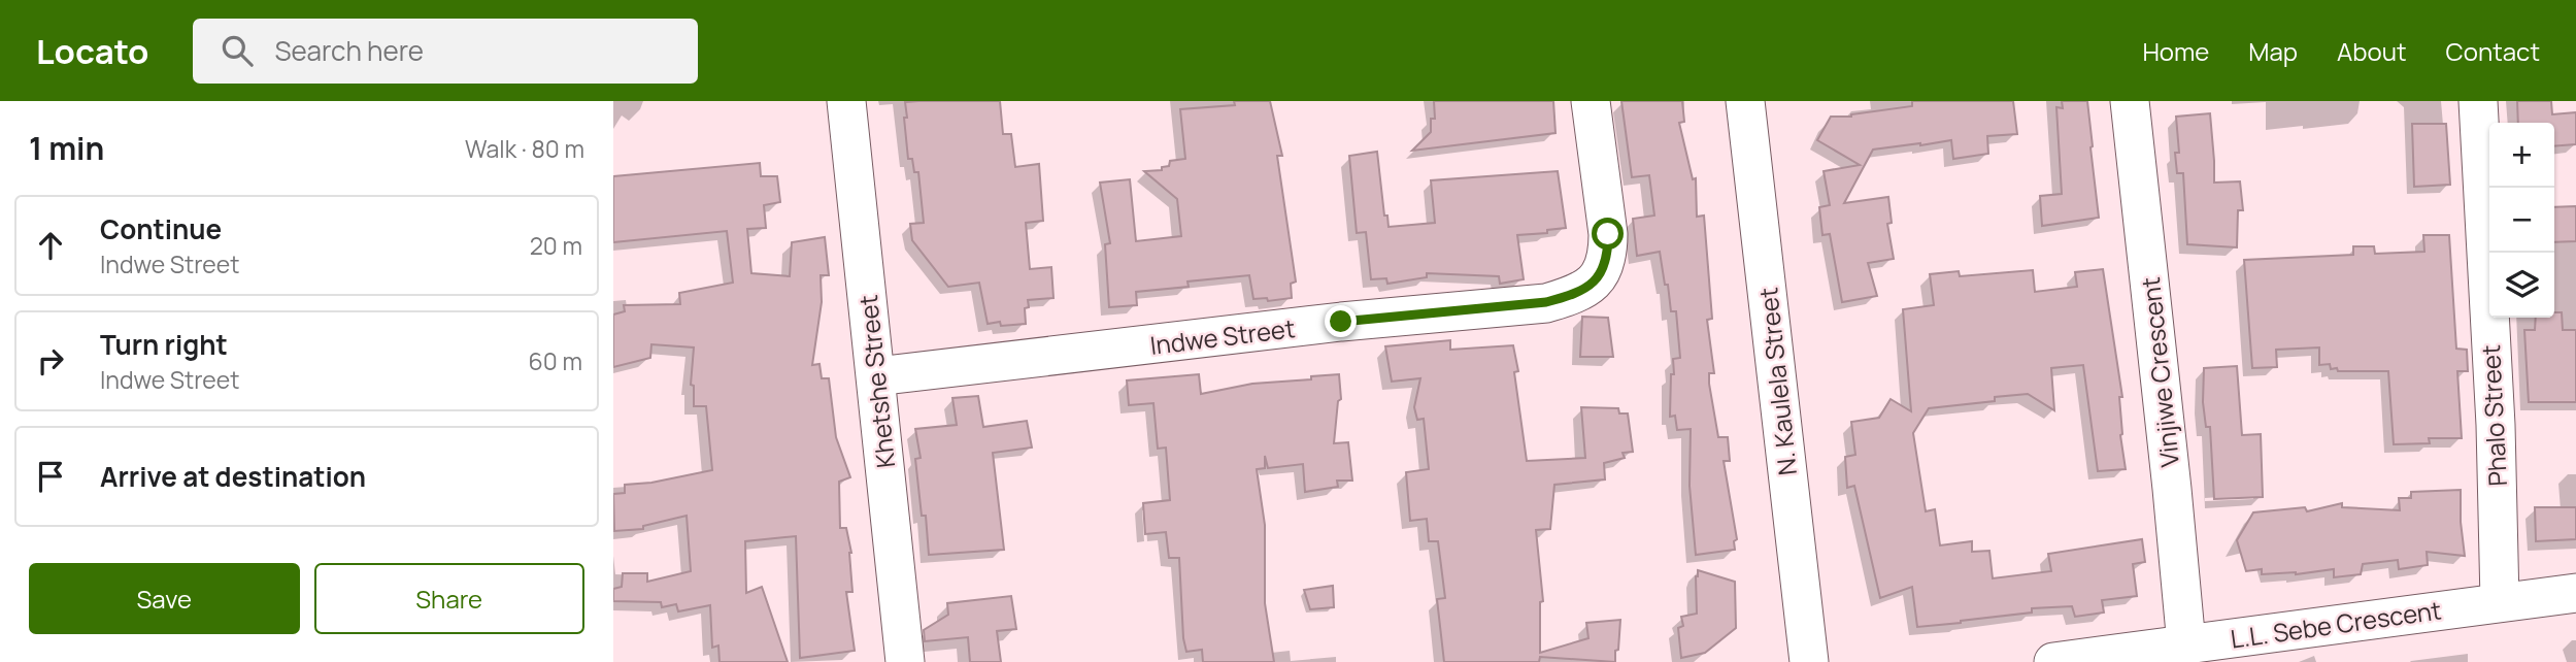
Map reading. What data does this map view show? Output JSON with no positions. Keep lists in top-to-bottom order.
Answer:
{
  "streets": {
    "street": [
      "Indwe Street",
      "Vinjiwe Crescent",
      "Khetshe Street",
      "N. Kaulela Street",
      "Phalo Street",
      "L.L. Sebe Crescent"
    ]
  },
  "crossings": [
    ["Indwe Street", "Khetshe Street"],
    ["Vinjiwe Crescent", "L.L. Sebe Crescent"],
    ["Phalo Street", "L.L. Sebe Crescent"]
  ],
  "page": {
    "header": "Locato",
    "search": "Search here",
    "nav": [
      "Home",
      "Map",
      "About",
      "Contact"
    ],
    "heading": ["1 min", "Walk · 80 m"],
    "map_buttons": ["+", "−"],
    "list": [
      ["Continue", "Indwe Street", "20 m"],
      ["Turn right", "Indwe Street", "60 m"],
      "Arrive at destination"
    ],
    "buttons": ["Save", "Share"]
  }
}
